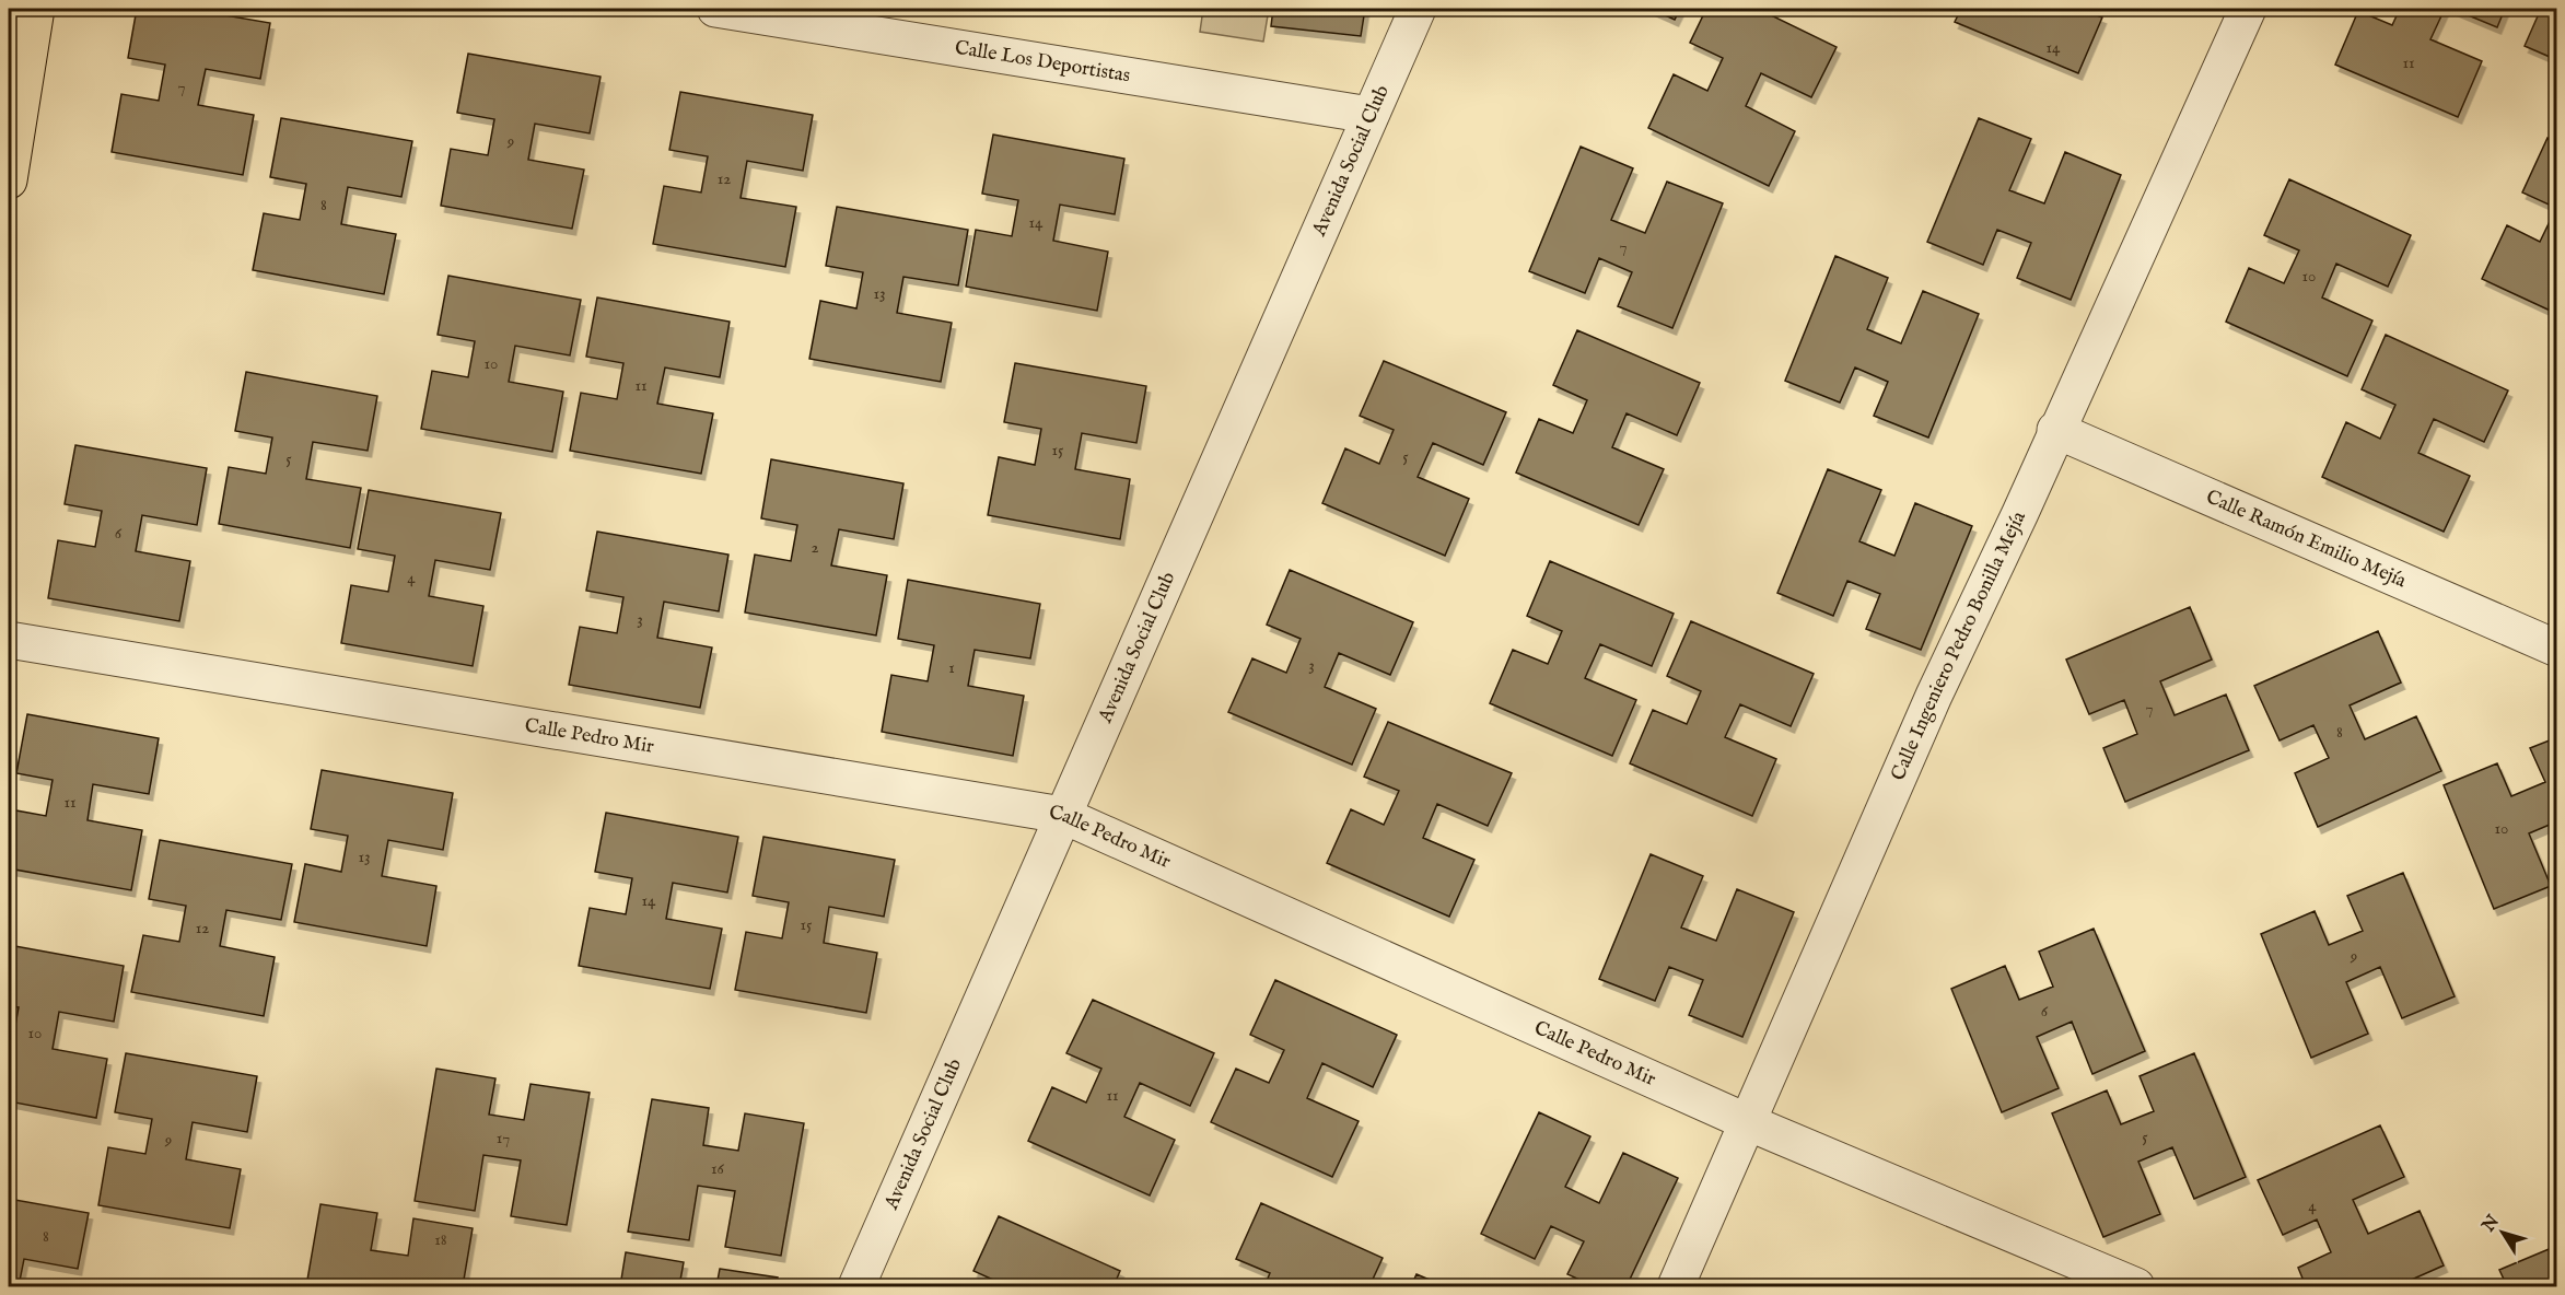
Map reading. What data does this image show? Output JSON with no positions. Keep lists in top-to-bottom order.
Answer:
{
  "streets": {
    "street": [
      "Calle Los Deportistas",
      "Avenida Social Club",
      "Calle Ramón Emilio Mejía",
      "Calle Ingeniero Pedro Bonilla Mejía",
      "Calle Pedro Mir"
    ]
  },
  "crossings": [
    ["Calle Los Deportistas", "Avenida Social Club"],
    ["Avenida Social Club", "Calle Pedro Mir"],
    ["Calle Ramón Emilio Mejía", "Calle Ingeniero Pedro Bonilla Mejía"],
    ["Calle Ingeniero Pedro Bonilla Mejía", "Calle Pedro Mir"]
  ],
  "house_numbers": [
    "14",
    "11",
    "7",
    "9",
    "12",
    "8",
    "14",
    "7",
    "10",
    "13",
    "10",
    "11",
    "15",
    "5",
    "5",
    "6",
    "2",
    "4",
    "3",
    "3",
    "1",
    "7",
    "8",
    "11",
    "10",
    "13",
    "14",
    "15",
    "12",
    "9",
    "6",
    "10",
    "11",
    "5",
    "17",
    "9",
    "16",
    "4",
    "8",
    "18"
  ],
  "north": "top left"
}
